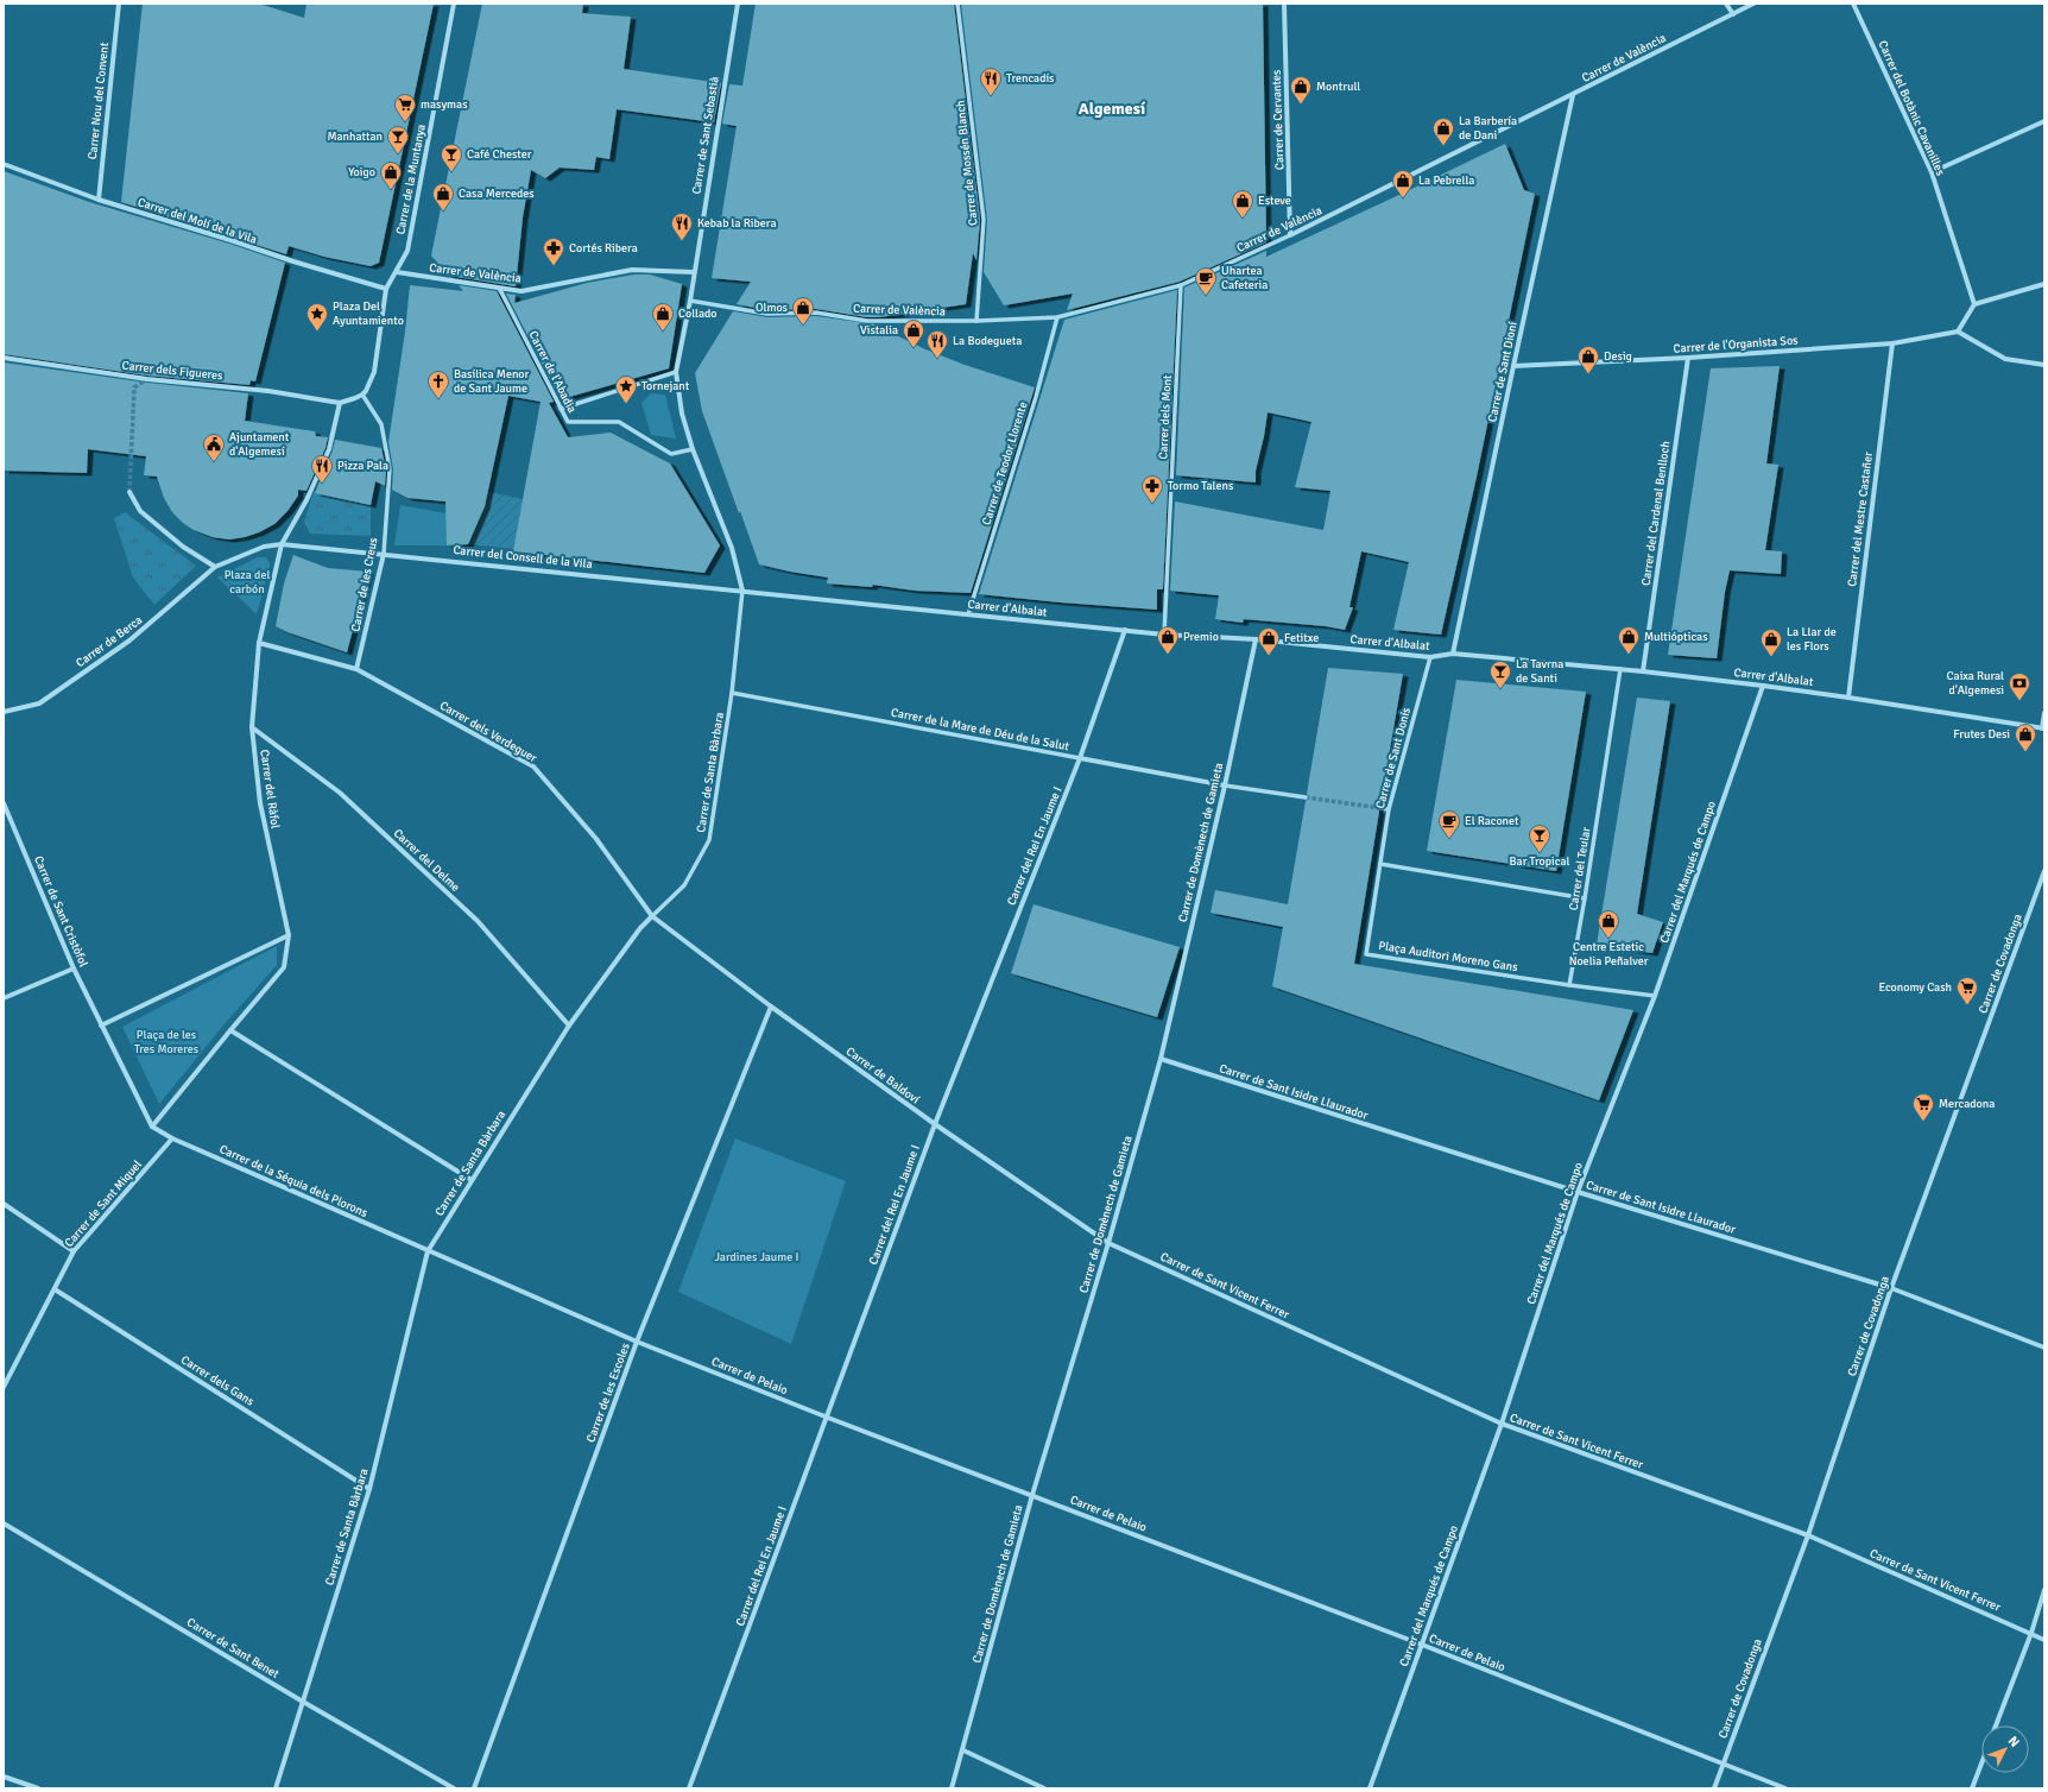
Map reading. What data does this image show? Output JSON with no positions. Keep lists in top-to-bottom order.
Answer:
{
  "streets": {
    "street": [
      "Carrer de València",
      "Carrer Nou del Convent",
      "Carrer del Botànic Cavanilles",
      "Carrer de Cervantes",
      "Carrer de Sant Sebastià",
      "Carrer de Mossén Blanch",
      "Carrer de la Muntanya",
      "Carrer del Molí de la Vila",
      "Carrer de l'Organista Sos",
      "Carrer dels Figueres",
      "Carrer de l'Abadia",
      "Carrer de Sant Dioní",
      "Carrer dels Mont",
      "Carrer de Teodor Llorente",
      "Carrer del Cardenal Benlloch",
      "Carrer del Mestre Castañer",
      "Carrer del Consell de la Vila",
      "Carrer de les Creus",
      "Carrer d'Albalat",
      "Carrer de Berca",
      "Carrer de la Mare de Déu de la Salut",
      "Carrer dels Verdeguer",
      "Carrer de Sant Donís",
      "Carrer de Santa Bàrbara",
      "Carrer del Ràfol",
      "Carrer de Domènech de Gamieta",
      "Carrer del Rei En Jaume I",
      "Carrer del Delme",
      "Carrer del Teular",
      "Carrer del Marqués de Campo",
      "Carrer de Sant Cristòfol",
      "Plaça Auditori Moreno Gans",
      "Carrer de Covadonga",
      "Carrer de Baldoví",
      "Carrer de Sant Isidre Llaurador",
      "Carrer de la Séquia dels Plorons",
      "Carrer de Sant Miquel",
      "Carrer de Sant Vicent Ferrer",
      "Carrer de Pelaio",
      "Carrer dels Gans",
      "Carrer de les Escoles",
      "Carrer de Sant Benet"
    ]
  },
  "crossings": [
    ["Carrer de València", "Carrer de Cervantes"],
    ["Carrer de València", "Carrer de Sant Sebastià"],
    ["Carrer de València", "Carrer de Mossén Blanch"],
    ["Carrer de València", "Carrer de la Muntanya"],
    ["Carrer de València", "Carrer de l'Abadia"],
    ["Carrer de València", "Carrer de Sant Dioní"],
    ["Carrer de València", "Carrer dels Mont"],
    ["Carrer de València", "Carrer de Teodor Llorente"],
    ["Carrer Nou del Convent", "Carrer del Molí de la Vila"],
    ["Carrer de Sant Sebastià", "Carrer de l'Abadia"],
    ["Carrer de Sant Sebastià", "Carrer del Consell de la Vila"],
    ["Carrer de Sant Sebastià", "Carrer de Santa Bàrbara"],
    ["Carrer de la Muntanya", "Carrer del Molí de la Vila"],
    ["Carrer de l'Organista Sos", "Carrer de Sant Dioní"],
    ["Carrer de l'Organista Sos", "Carrer del Cardenal Benlloch"],
    ["Carrer de l'Organista Sos", "Carrer del Mestre Castañer"],
    ["Carrer dels Figueres", "Carrer del Ràfol"],
    ["Carrer de Sant Dioní", "Carrer d'Albalat"],
    ["Carrer dels Mont", "Carrer d'Albalat"],
    ["Carrer de Teodor Llorente", "Carrer d'Albalat"],
    ["Carrer del Cardenal Benlloch", "Carrer d'Albalat"],
    ["Carrer del Mestre Castañer", "Carrer d'Albalat"],
    ["Carrer del Consell de la Vila", "Carrer de les Creus"],
    ["Carrer del Consell de la Vila", "Carrer d'Albalat"],
    ["Carrer del Consell de la Vila", "Carrer de Berca"],
    ["Carrer del Consell de la Vila", "Carrer de Santa Bàrbara"],
    ["Carrer del Consell de la Vila", "Carrer del Ràfol"],
    ["Carrer de les Creus", "Carrer dels Verdeguer"],
    ["Carrer d'Albalat", "Carrer de Sant Donís"],
    ["Carrer d'Albalat", "Carrer de Domènech de Gamieta"],
    ["Carrer d'Albalat", "Carrer del Rei En Jaume I"],
    ["Carrer d'Albalat", "Carrer del Teular"],
    ["Carrer d'Albalat", "Carrer del Marqués de Campo"],
    ["Carrer de Berca", "Carrer del Ràfol"],
    ["Carrer de la Mare de Déu de la Salut", "Carrer de Santa Bàrbara"],
    ["Carrer de la Mare de Déu de la Salut", "Carrer de Domènech de Gamieta"],
    ["Carrer de la Mare de Déu de la Salut", "Carrer del Rei En Jaume I"],
    ["Carrer dels Verdeguer", "Carrer de Santa Bàrbara"],
    ["Carrer dels Verdeguer", "Carrer del Ràfol"],
    ["Carrer dels Verdeguer", "Carrer de Baldoví"],
    ["Carrer de Sant Donís", "Plaça Auditori Moreno Gans"],
    ["Carrer de Santa Bàrbara", "Carrer del Delme"],
    ["Carrer de Santa Bàrbara", "Carrer de Baldoví"],
    ["Carrer de Santa Bàrbara", "Carrer de la Séquia dels Plorons"],
    ["Carrer de Santa Bàrbara", "Carrer de Pelaio"],
    ["Carrer de Santa Bàrbara", "Carrer dels Gans"],
    ["Carrer de Santa Bàrbara", "Carrer de Sant Benet"],
    ["Carrer del Ràfol", "Carrer del Delme"],
    ["Carrer de Domènech de Gamieta", "Carrer de Baldoví"],
    ["Carrer de Domènech de Gamieta", "Carrer de Sant Isidre Llaurador"],
    ["Carrer de Domènech de Gamieta", "Carrer de Sant Vicent Ferrer"],
    ["Carrer de Domènech de Gamieta", "Carrer de Pelaio"],
    ["Carrer del Rei En Jaume I", "Carrer de Baldoví"],
    ["Carrer del Rei En Jaume I", "Carrer de Pelaio"],
    ["Carrer del Teular", "Plaça Auditori Moreno Gans"],
    ["Carrer del Marqués de Campo", "Carrer de Sant Isidre Llaurador"],
    ["Carrer del Marqués de Campo", "Carrer de Sant Vicent Ferrer"],
    ["Carrer del Marqués de Campo", "Carrer de Pelaio"],
    ["Carrer de Covadonga", "Carrer de Sant Isidre Llaurador"],
    ["Carrer de Covadonga", "Carrer de Sant Vicent Ferrer"],
    ["Carrer de Covadonga", "Carrer de Pelaio"],
    ["Carrer de Baldoví", "Carrer de Sant Vicent Ferrer"],
    ["Carrer de Baldoví", "Carrer de les Escoles"],
    ["Carrer de la Séquia dels Plorons", "Carrer de Sant Miquel"],
    ["Carrer de la Séquia dels Plorons", "Carrer de Pelaio"],
    ["Carrer de Sant Miquel", "Carrer dels Gans"],
    ["Carrer de Pelaio", "Carrer de les Escoles"]
  ],
  "districts": ["Algemesí"],
  "parks": ["Plaza del carbón", "Plaça de les Tres Moreres", "Jardines Jaume I"],
  "places": {
    "restaurant": [
      "Trencadís",
      "Kebab la Ribera",
      "La Bodegueta",
      "Pizza Pala"
    ],
    "shop": [
      "Montrull",
      "La Barbería de Dani",
      "Yoigo",
      "La Pebrella",
      "Casa Mercedes",
      "Esteve",
      "Olmos",
      "Collado",
      "Vistalia",
      "Desig",
      "Premio",
      "Multiópticas",
      "Fetitxe",
      "La Llar de les Flors",
      "Frutes Desi",
      "Centre Estetic Noelia Peñalver"
    ],
    "supermarket": ["masymas", "Economy Cash", "Mercadona"],
    "bar": [
      "Manhattan",
      "Café Chester",
      "La Tavrna de Santi",
      "Bar Tropical"
    ],
    "pharmacy": ["Cortés Ribera", "Tormo Talens"],
    "cafe": ["Uhartea Cafeteria", "El Raconet"],
    "place": ["Plaza Del Ayuntamiento", "Tornejant"],
    "church": ["Basílica Menor de Sant Jaume"],
    "public building": ["Ajuntament d'Algemesí"],
    "bank": ["Caixa Rural d'Algemesi"]
  },
  "north": "top right"
}
